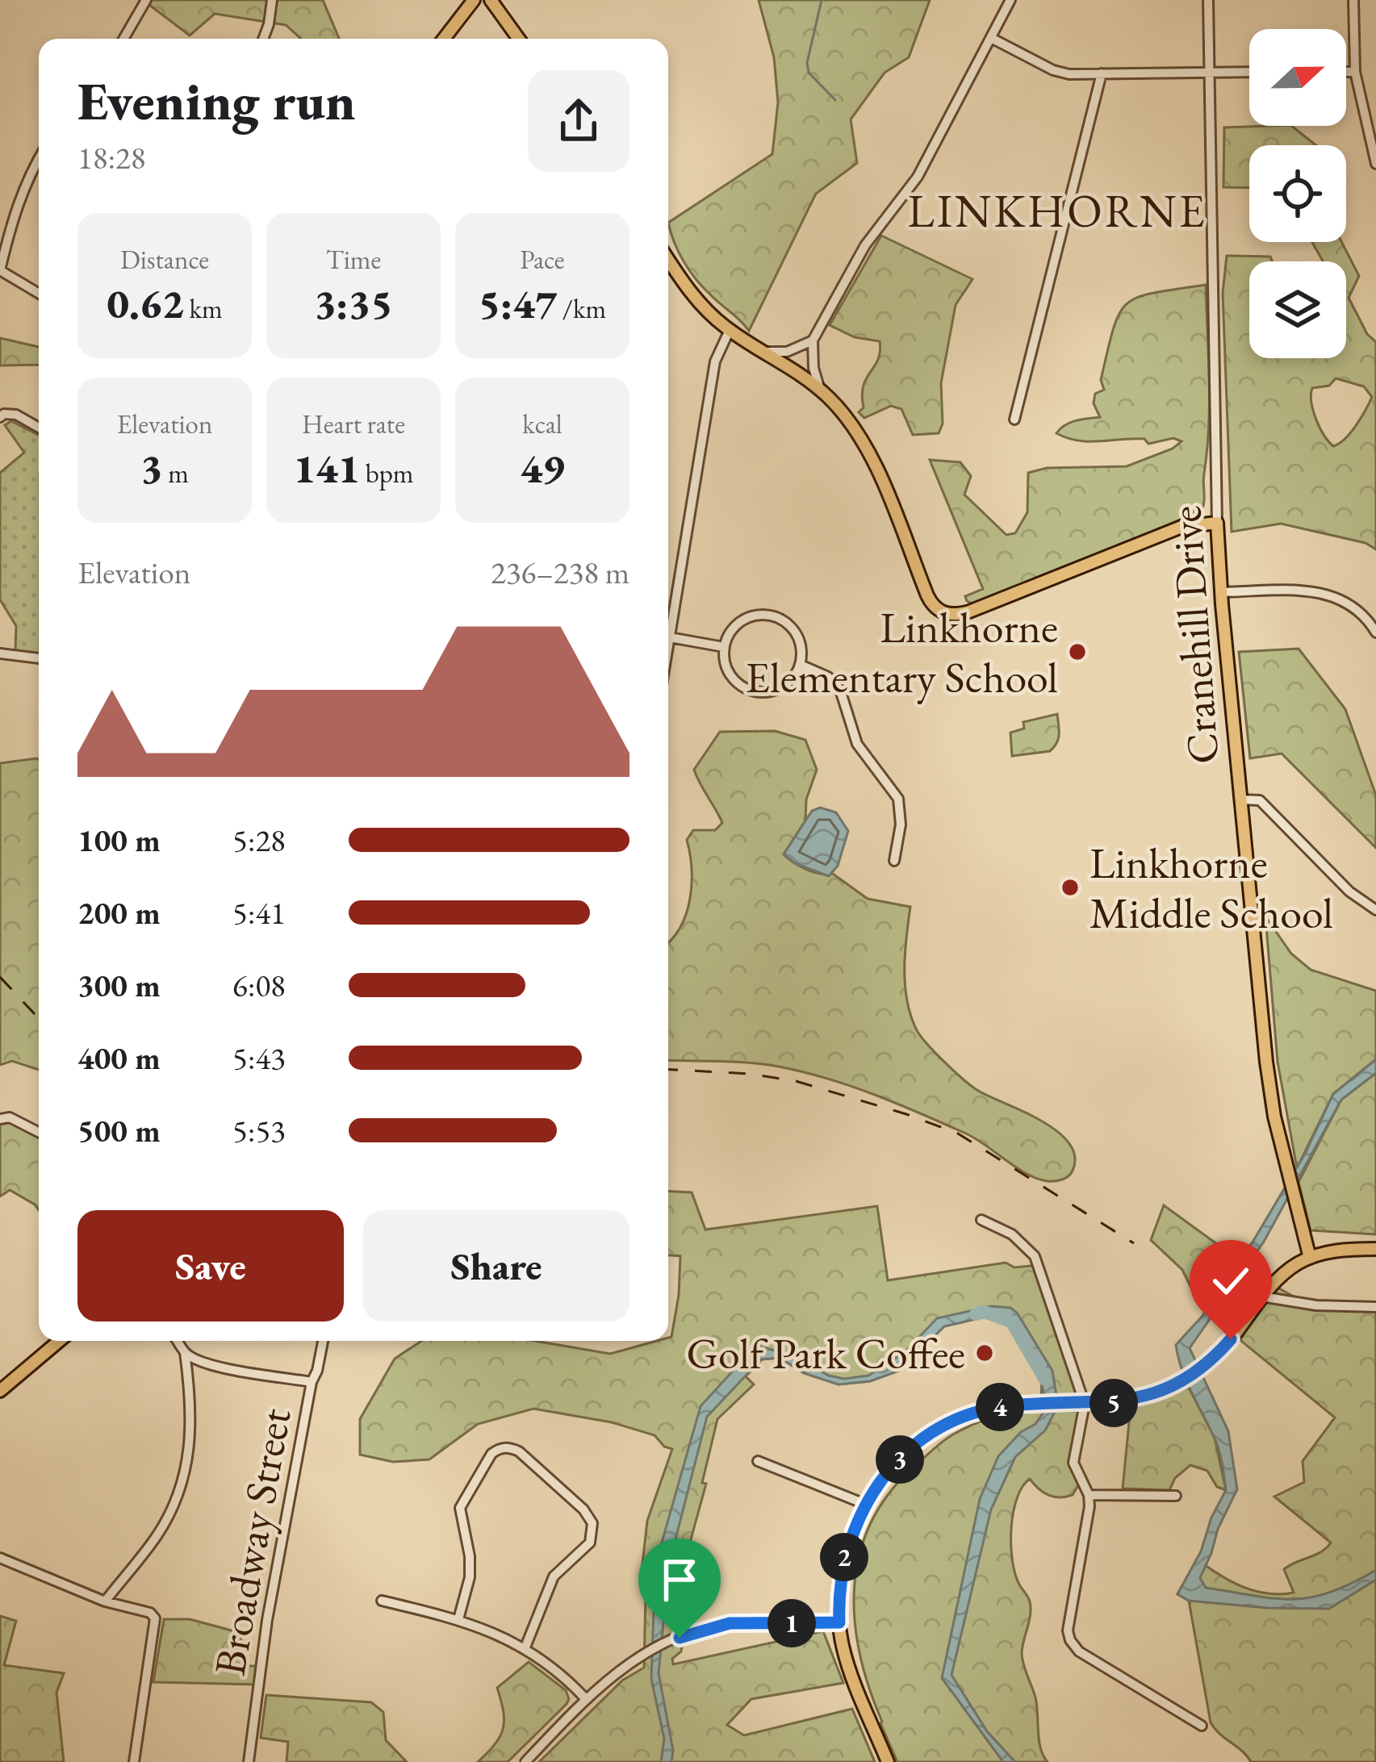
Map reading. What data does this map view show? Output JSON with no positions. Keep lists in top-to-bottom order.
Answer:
{
  "streets": {
    "main road": ["Cranehill Drive"],
    "street": ["Broadway Street"]
  },
  "districts": ["LINKHORNE"],
  "places": ["Linkhorne Elementary School", "Linkhorne Middle School", "Golf Park Coffee"],
  "north": "right",
  "page": {
    "heading": ["Evening run", "18:28"],
    "stats": [
      ["Distance", "0.62 km"],
      ["Time", "3:35"],
      ["Pace", "5:47 /km"],
      ["Elevation", "3 m"],
      ["Heart rate", "141 bpm"],
      ["kcal", "49"]
    ],
    "chart": ["Elevation", "236–238 m"],
    "list": [
      {
        "name": "100 m",
        "note": "5:28"
      },
      {
        "name": "200 m",
        "note": "5:41"
      },
      {
        "name": "300 m",
        "note": "6:08"
      },
      {
        "name": "400 m",
        "note": "5:43"
      },
      {
        "name": "500 m",
        "note": "5:53"
      }
    ],
    "buttons": ["Save", "Share"],
    "pins": [
      "5",
      "4",
      "3",
      "2",
      "1"
    ]
  }
}
